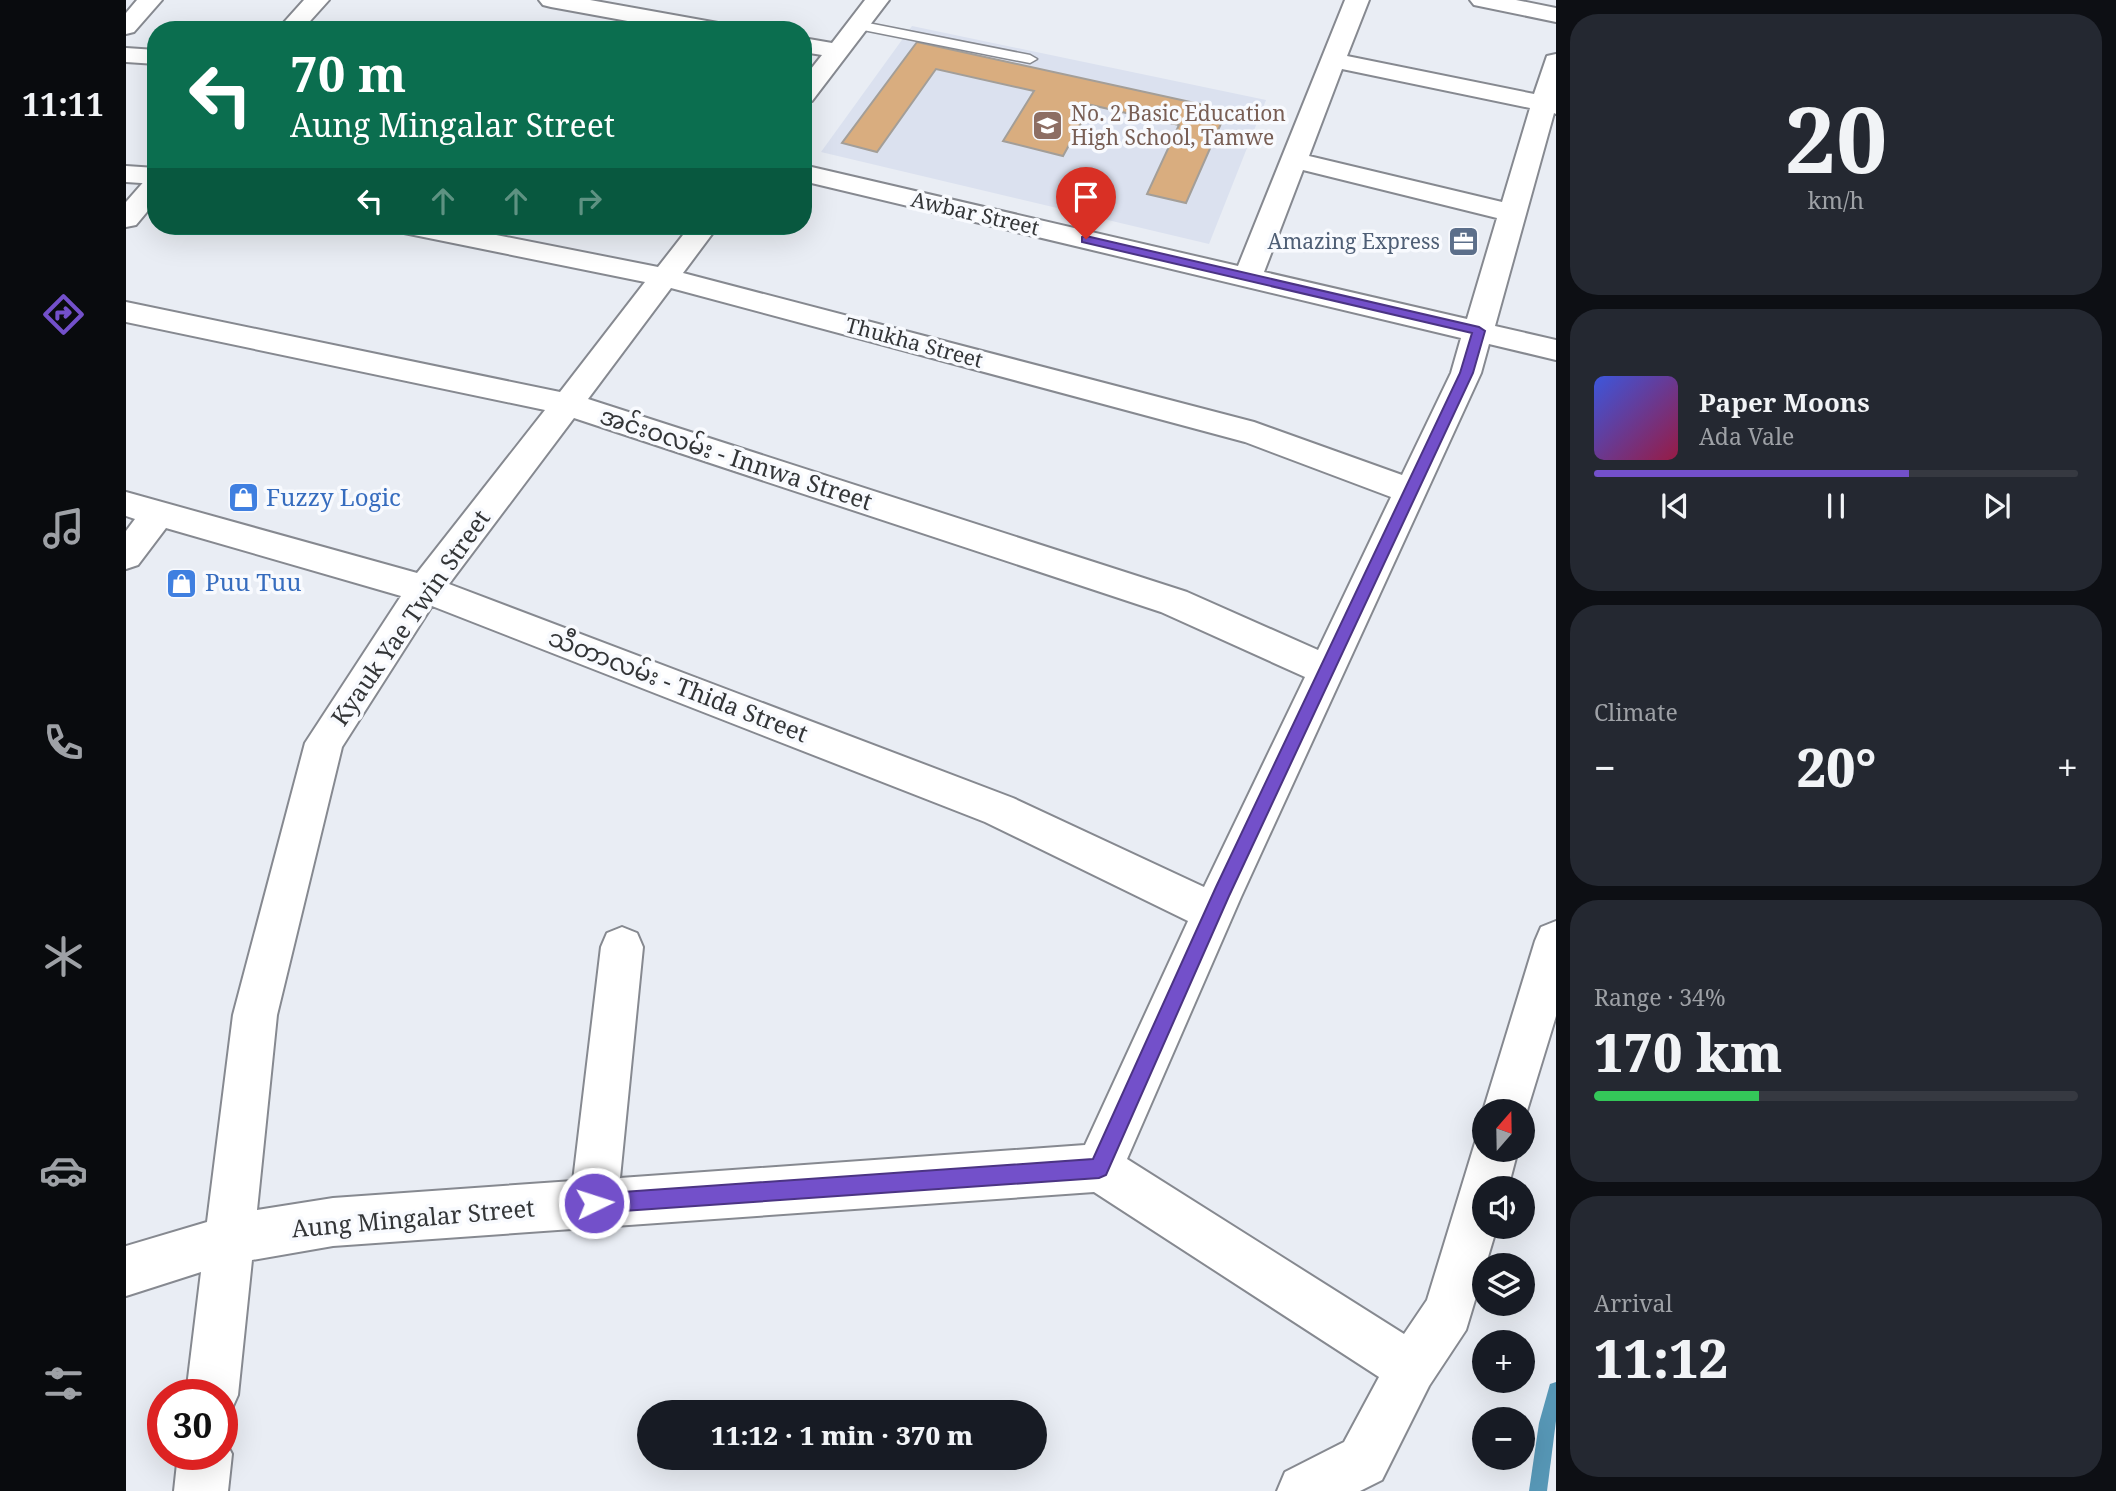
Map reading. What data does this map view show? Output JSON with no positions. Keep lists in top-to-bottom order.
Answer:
{
  "streets": {
    "street": [
      "Awbar Street",
      "Thukha Street",
      "အင်းဝလမ်း - Innwa Street",
      "Kyauk Yae Twin Street",
      "သီတာလမ်း - Thida Street",
      "Aung Mingalar Street"
    ]
  },
  "crossings": [
    ["Thukha Street", "Kyauk Yae Twin Street"],
    ["အင်းဝလမ်း - Innwa Street", "Kyauk Yae Twin Street"],
    ["Kyauk Yae Twin Street", "သီတာလမ်း - Thida Street"],
    ["Kyauk Yae Twin Street", "Aung Mingalar Street"]
  ],
  "places": {
    "school or university": ["No. 2 Basic Education High School, Tamwe"],
    "office": ["Amazing Express"],
    "shop": ["Fuzzy Logic", "Puu Tuu"]
  },
  "north": "top",
  "page": {
    "tabs": "11:11",
    "tile": [
      ["20", "km/h"],
      "Climate",
      ["Range · 34%", "170 km"],
      ["Arrival", "11:12"]
    ],
    "turn": ["70 m", "Aung Mingalar Street"],
    "song": ["Paper Moons", "Ada Vale"],
    "heat": ["−", "20°", "+"],
    "map_buttons": ["+", "−"],
    "limit": "30",
    "trip": "11:12 · 1 min · 370 m"
  }
}
